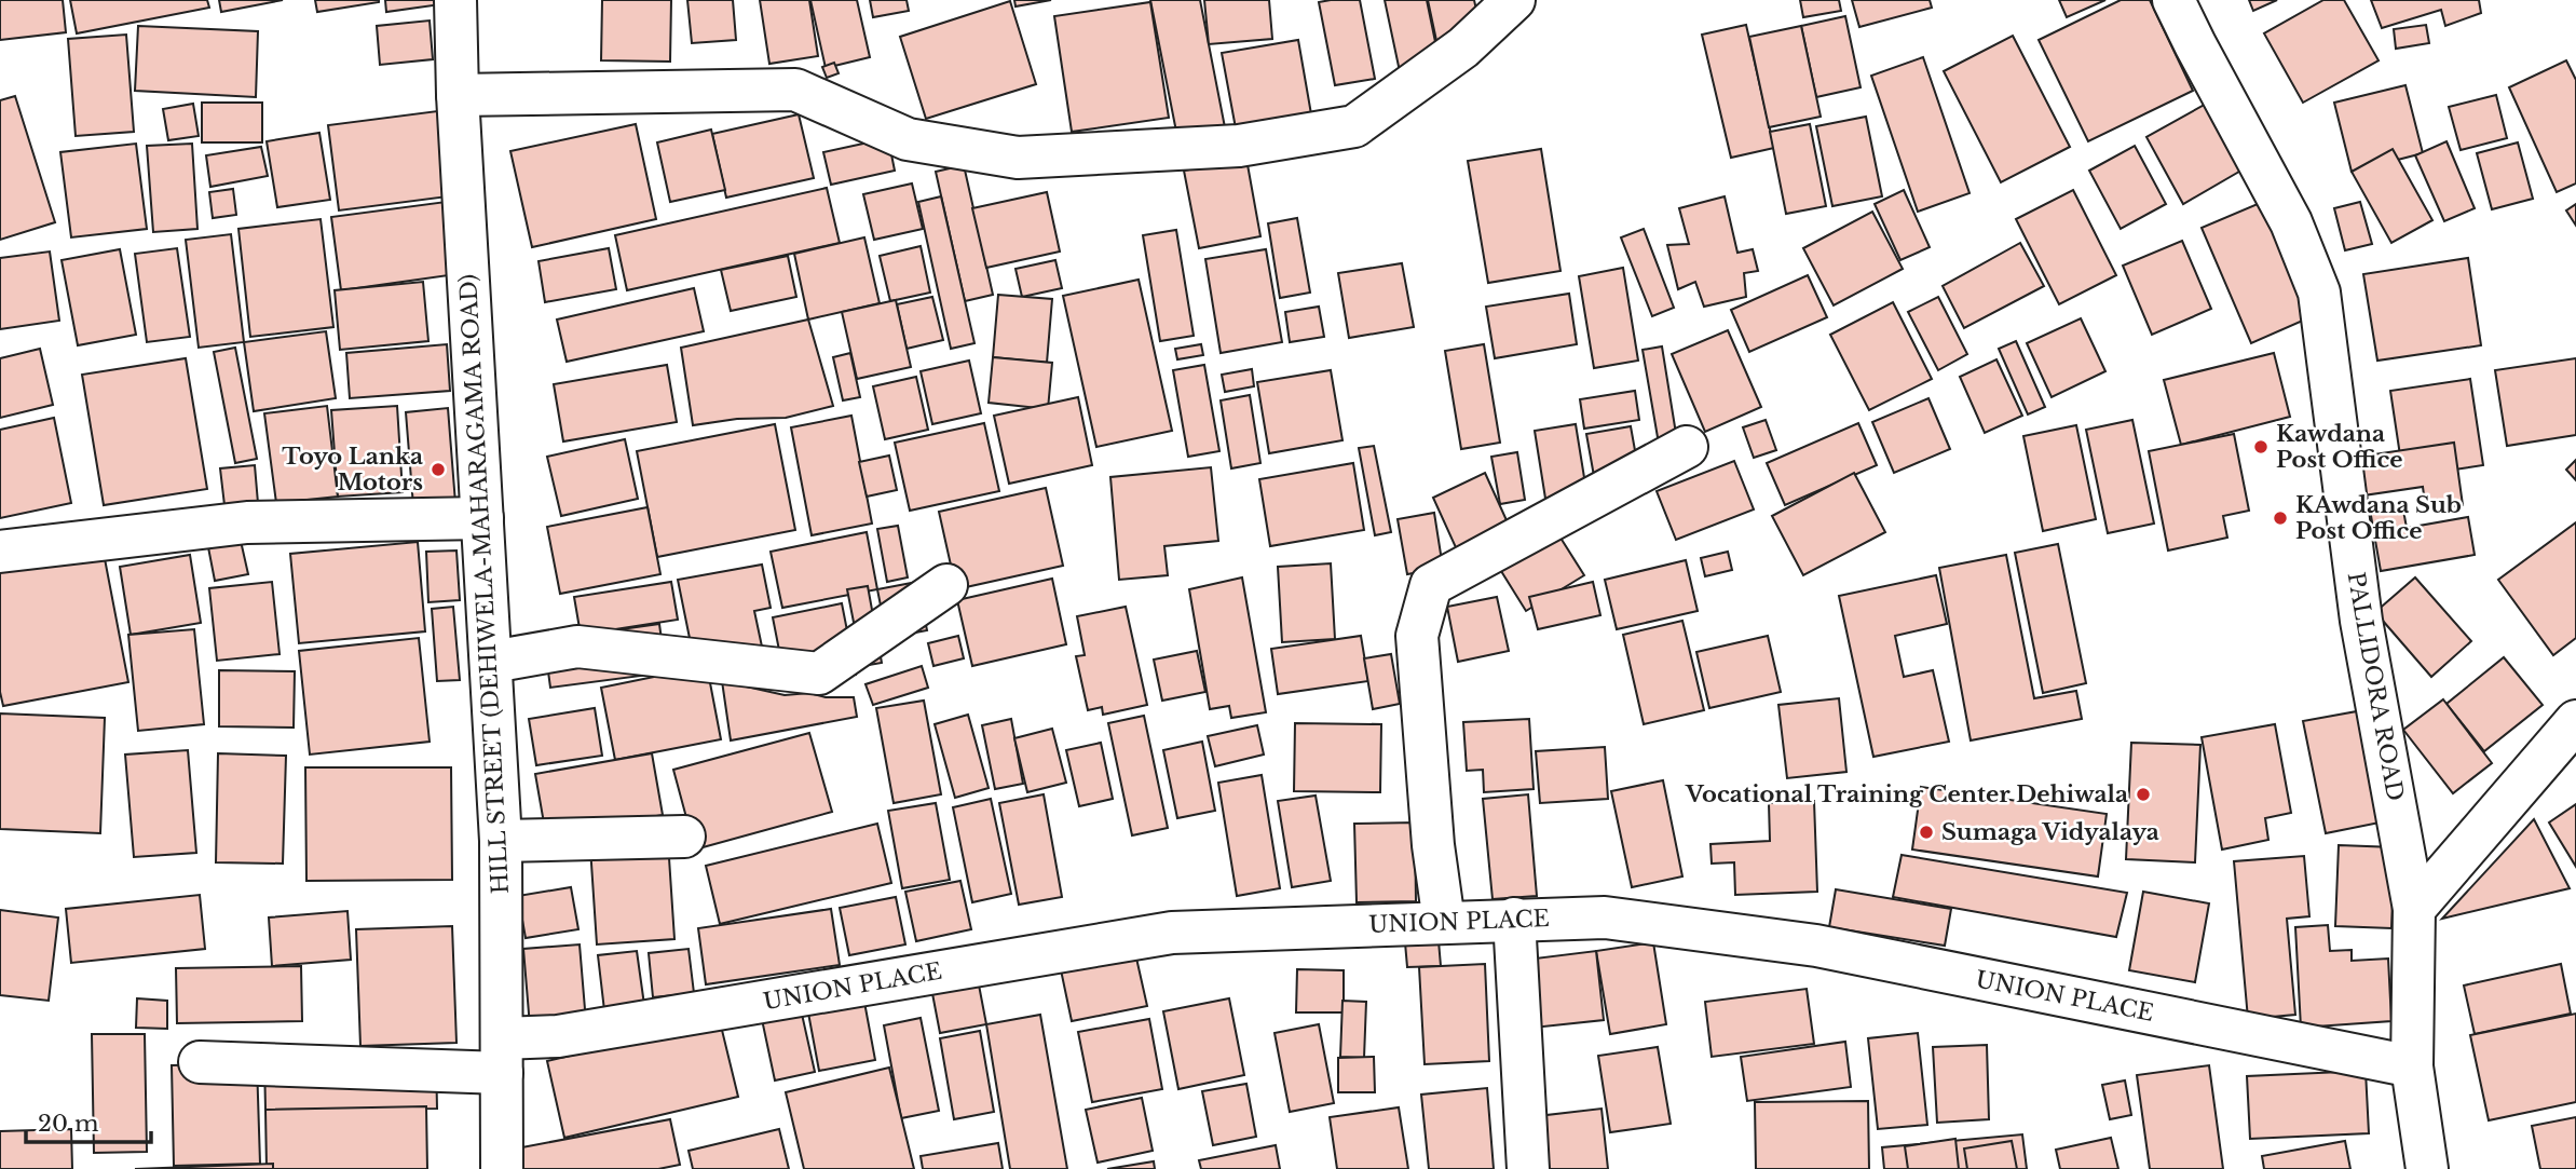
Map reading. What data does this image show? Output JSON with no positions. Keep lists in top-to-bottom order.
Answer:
{
  "streets": {
    "street": ["HILL STREET (DEHIWELA-MAHARAGAMA ROAD)", "PALLIDORA ROAD", "UNION PLACE"]
  },
  "crossings": [
    ["HILL STREET (DEHIWELA-MAHARAGAMA ROAD)", "UNION PLACE"],
    ["PALLIDORA ROAD", "UNION PLACE"]
  ],
  "places": [
    "Kawdana Post Office",
    "Toyo Lanka Motors",
    "KAwdana Sub Post Office",
    "Vocational Training Center Dehiwala",
    "Sumaga Vidyalaya"
  ],
  "scale_bar": "20 m"
}
